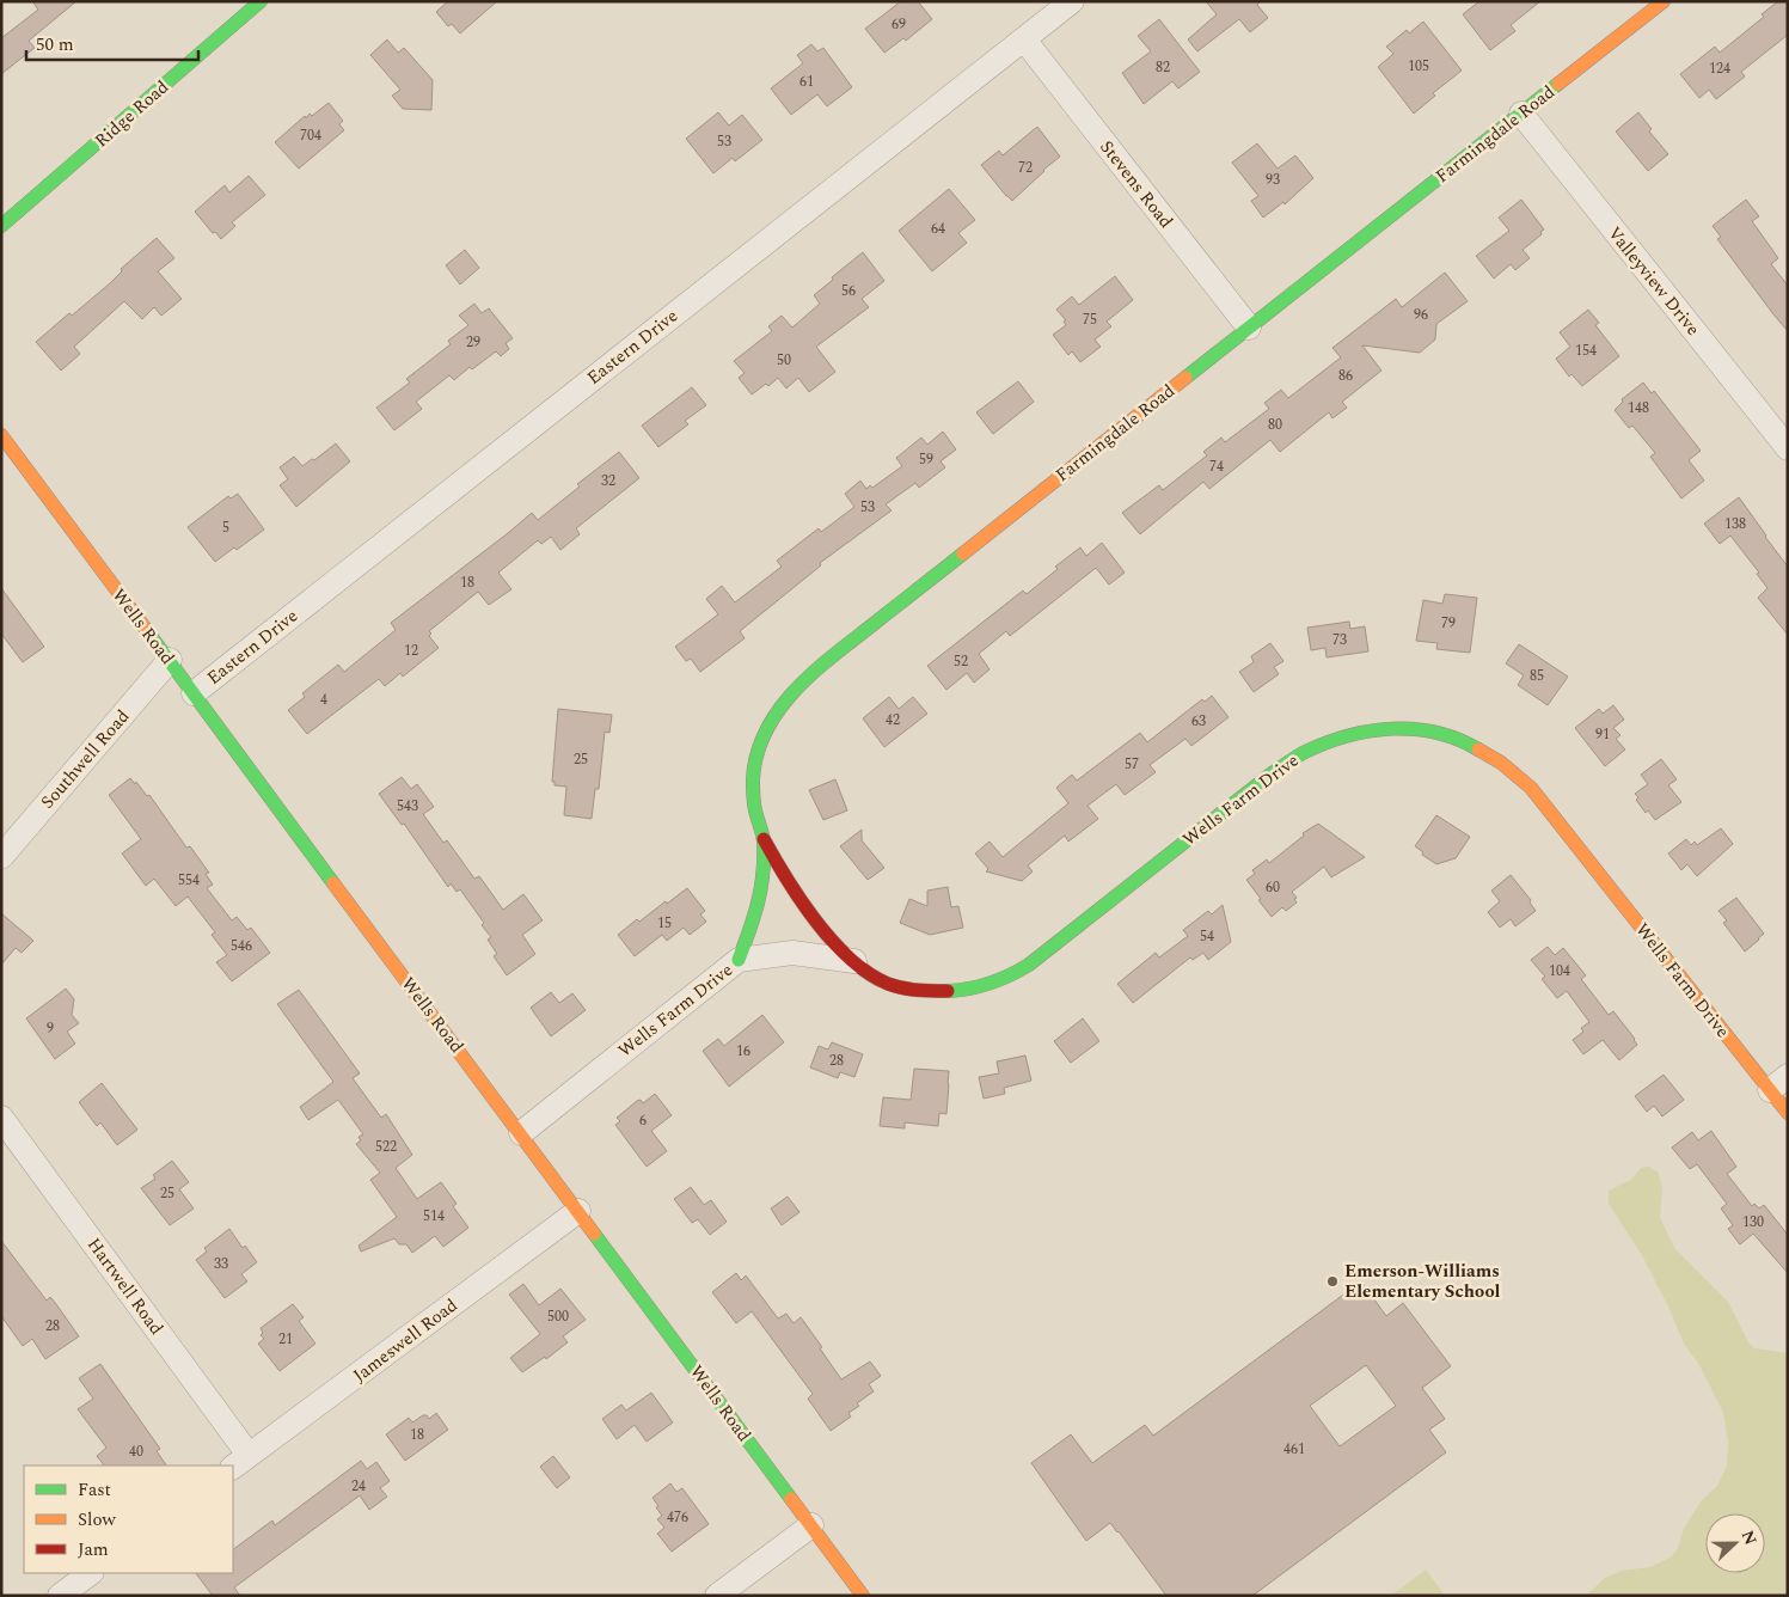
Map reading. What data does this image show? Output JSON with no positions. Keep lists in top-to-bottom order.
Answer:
{
  "streets": {
    "street": [
      "Ridge Road",
      "Farmingdale Road",
      "Stevens Road",
      "Valleyview Drive",
      "Eastern Drive",
      "Wells Road",
      "Southwell Road",
      "Wells Farm Drive",
      "Hartwell Road",
      "Jameswell Road"
    ]
  },
  "crossings": [
    ["Farmingdale Road", "Stevens Road"],
    ["Farmingdale Road", "Valleyview Drive"],
    ["Farmingdale Road", "Wells Farm Drive"],
    ["Stevens Road", "Eastern Drive"],
    ["Eastern Drive", "Wells Road"],
    ["Wells Road", "Southwell Road"],
    ["Wells Road", "Wells Farm Drive"],
    ["Wells Road", "Jameswell Road"],
    ["Hartwell Road", "Jameswell Road"]
  ],
  "places": ["Emerson-Williams Elementary School"],
  "house_numbers": [
    "69",
    "105",
    "82",
    "124",
    "61",
    "704",
    "53",
    "72",
    "93",
    "64",
    "56",
    "96",
    "75",
    "29",
    "154",
    "50",
    "86",
    "148",
    "80",
    "59",
    "74",
    "32",
    "53",
    "138",
    "5",
    "18",
    "79",
    "73",
    "12",
    "52",
    "85",
    "4",
    "42",
    "63",
    "91",
    "25",
    "57",
    "543",
    "554",
    "60",
    "15",
    "54",
    "546",
    "104",
    "9",
    "16",
    "28",
    "6",
    "522",
    "25",
    "514",
    "130",
    "33",
    "500",
    "28",
    "21",
    "18",
    "461",
    "40",
    "24",
    "476"
  ],
  "legend": ["Fast", "Slow", "Jam"],
  "scale_bar": "50 m",
  "north": "right"
}
